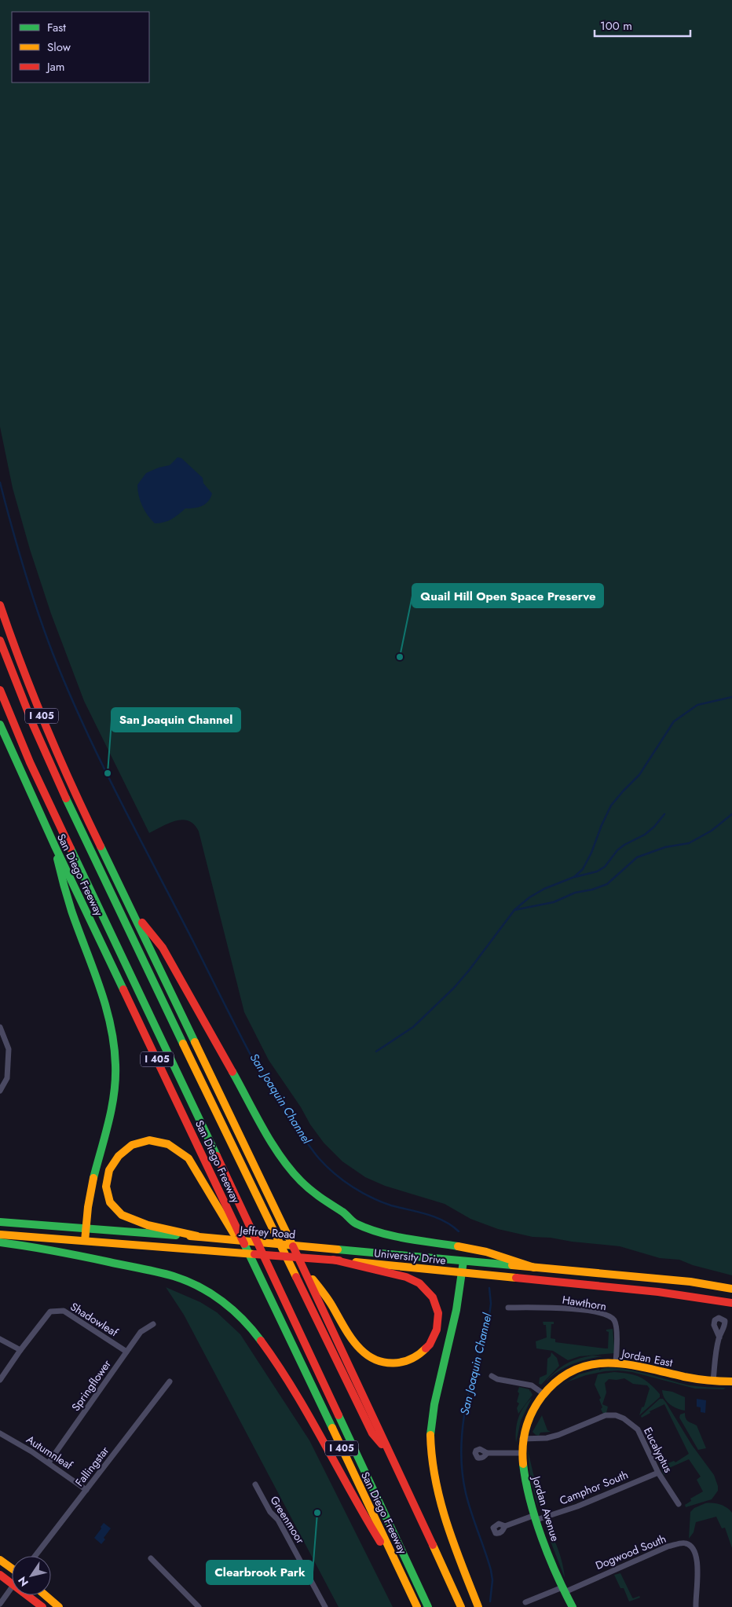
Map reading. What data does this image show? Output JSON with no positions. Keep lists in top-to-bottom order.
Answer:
{
  "streets": {
    "main road": [
      "I 405",
      "San Diego Freeway",
      "Jeffrey Road",
      "University Drive",
      "Jordan East",
      "Jordan Avenue"
    ],
    "street": [
      "Hawthorn",
      "Shadowleaf",
      "Springflower",
      "Eucalyptus",
      "Autumnleaf",
      "Fallingstar",
      "Camphor South",
      "Greenmoor",
      "Dogwood South"
    ]
  },
  "crossings": [
    ["Hawthorn", "Jordan East"],
    ["Shadowleaf", "Springflower"],
    ["Jordan East", "Jordan Avenue"],
    ["Springflower", "Autumnleaf"],
    ["Eucalyptus", "Camphor South"],
    ["Eucalyptus", "Jordan Avenue"],
    ["Autumnleaf", "Fallingstar"],
    ["Camphor South", "Jordan Avenue"],
    ["Jordan Avenue", "Dogwood South"]
  ],
  "water": ["San Joaquin Channel"],
  "places": ["Quail Hill Open Space Preserve", "San Joaquin Channel", "Clearbrook Park"],
  "legend": ["Fast", "Slow", "Jam"],
  "scale_bar": "100 m",
  "north": "bottom left"
}
